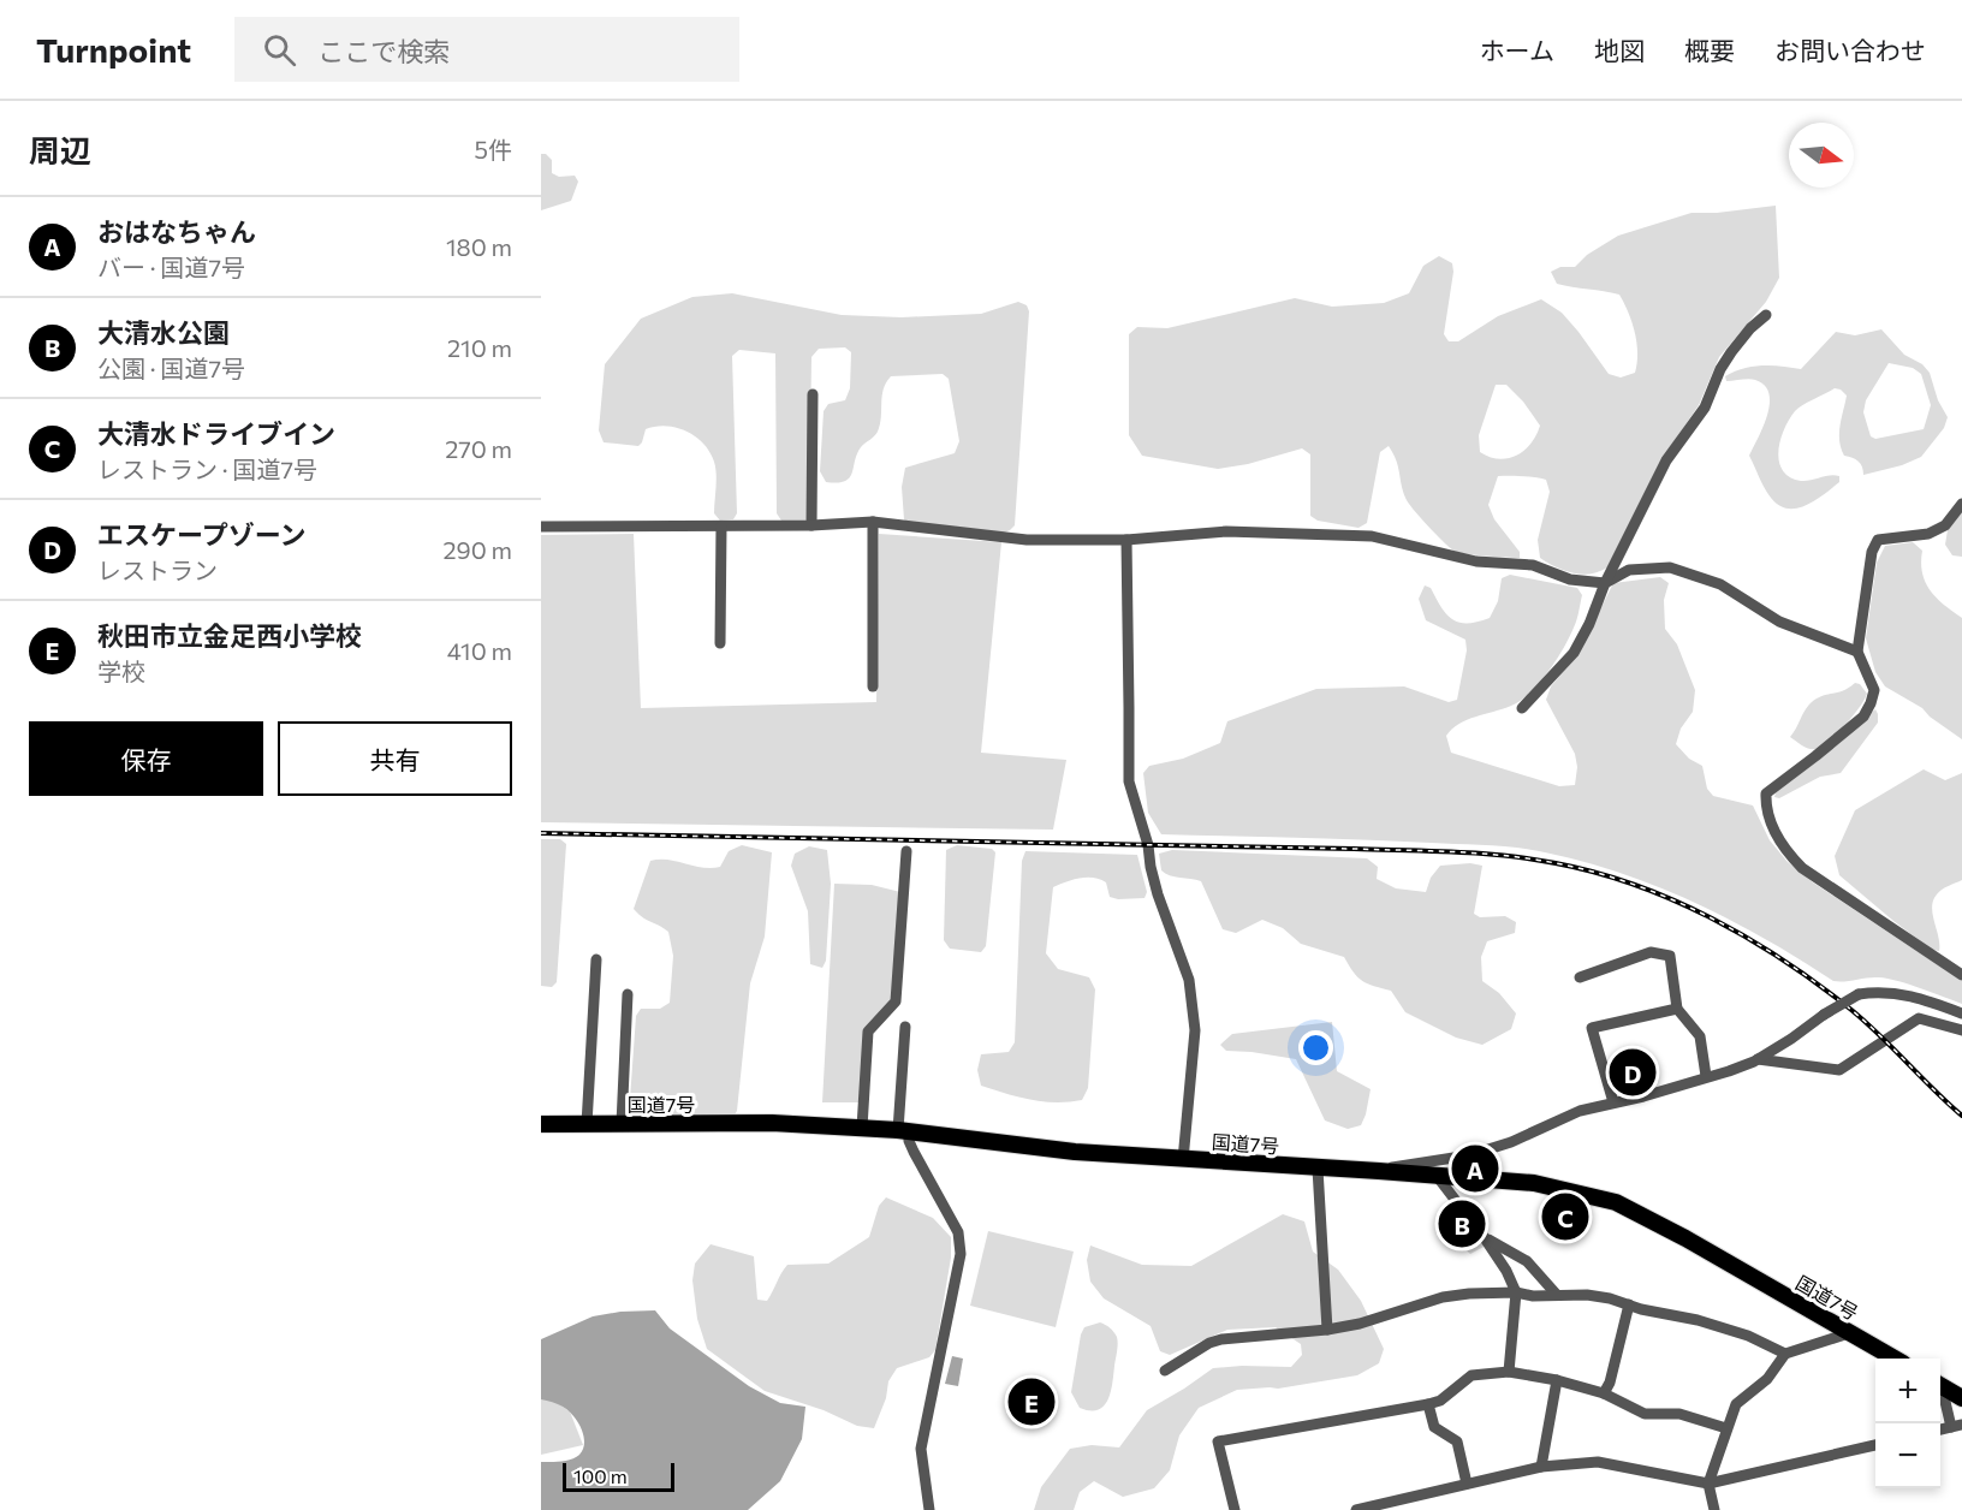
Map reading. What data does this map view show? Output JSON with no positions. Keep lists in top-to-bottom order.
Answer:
{
  "streets": {
    "highway": ["国道7号"]
  },
  "scale_bar": "100 m",
  "north": "right",
  "page": {
    "header": "Turnpoint",
    "search": "ここで検索",
    "nav": [
      "ホーム",
      "地図",
      "概要",
      "お問い合わせ"
    ],
    "heading": ["周辺", "5件"],
    "list": [
      {
        "mark": "A",
        "name": "おはなちゃん",
        "note": "バー · 国道7号",
        "value": "180 m"
      },
      {
        "mark": "B",
        "name": "大清水公園",
        "note": "公園 · 国道7号",
        "value": "210 m"
      },
      {
        "mark": "C",
        "name": "大清水ドライブイン",
        "note": "レストラン · 国道7号",
        "value": "270 m"
      },
      {
        "mark": "D",
        "name": "エスケープゾーン",
        "note": "レストラン",
        "value": "290 m"
      },
      {
        "mark": "E",
        "name": "秋田市立金足西小学校",
        "note": "学校",
        "value": "410 m"
      }
    ],
    "buttons": ["保存", "共有"],
    "pins": [
      "D",
      "A",
      "C",
      "B",
      "E"
    ],
    "map_buttons": ["+", "−"],
    "scale": "100 m"
  }
}
